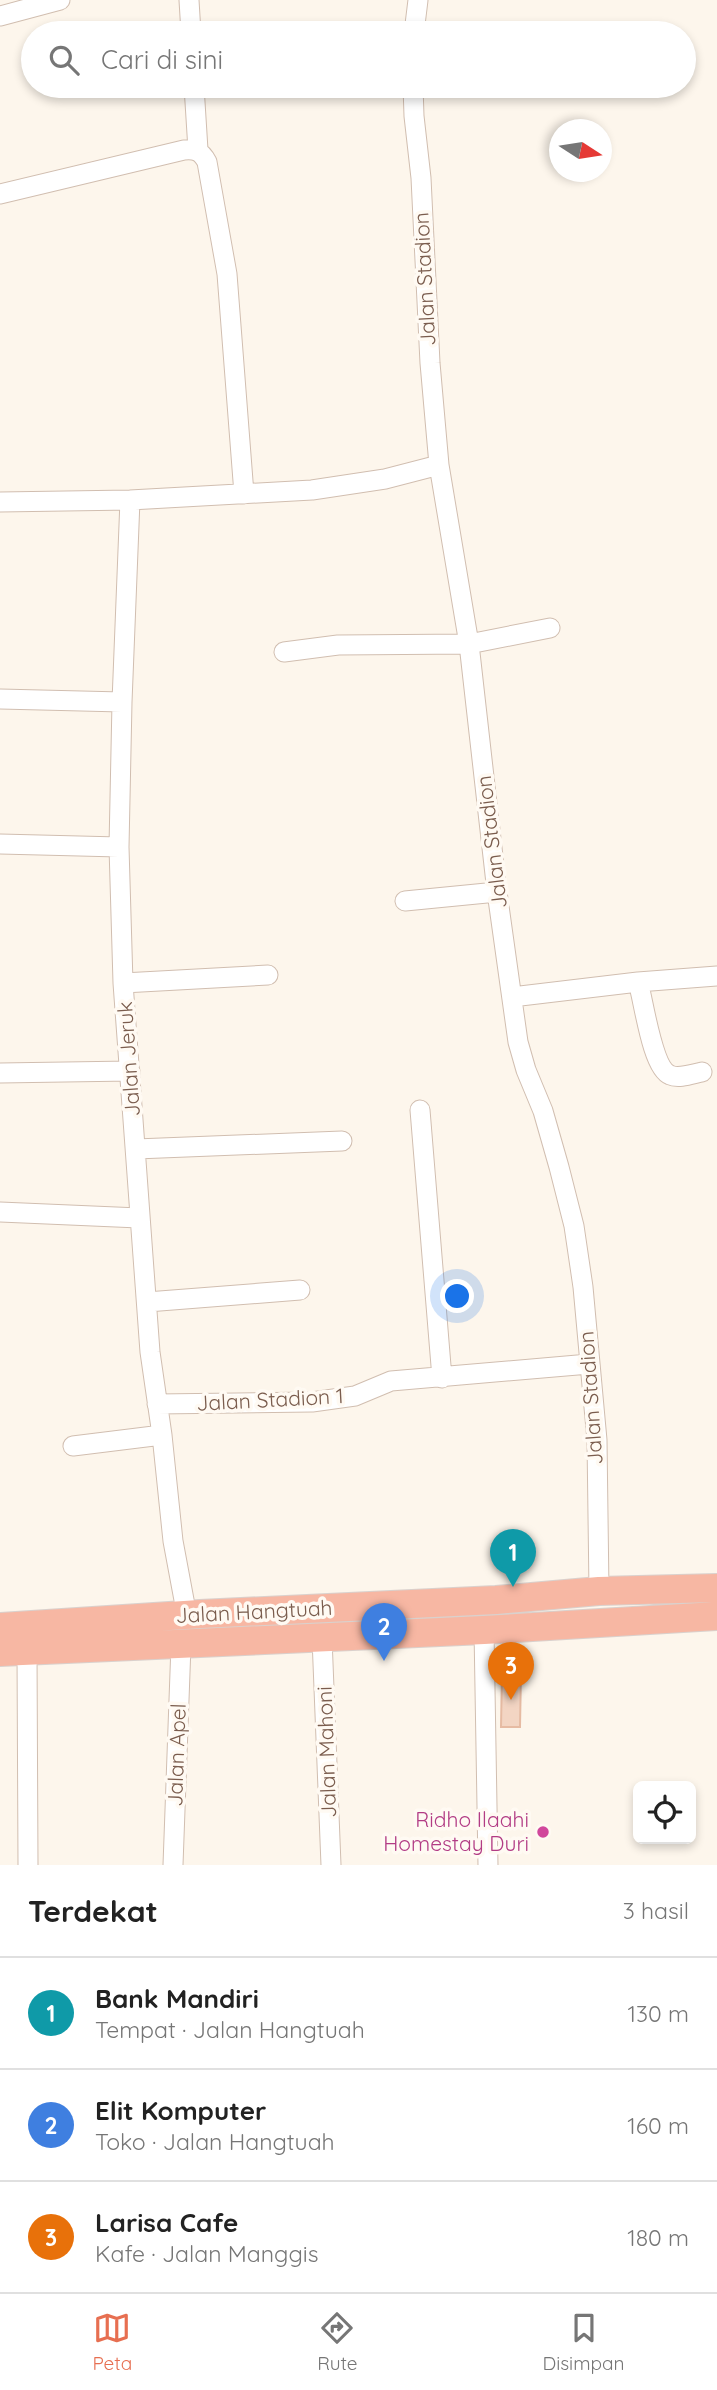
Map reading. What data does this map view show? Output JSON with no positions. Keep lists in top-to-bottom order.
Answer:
{
  "streets": {
    "highway": ["Jalan Hangtuah"],
    "street": [
      "Jalan Stadion",
      "Jalan Jeruk",
      "Jalan Stadion 1",
      "Jalan Mahoni",
      "Jalan Apel"
    ]
  },
  "crossings": [
    ["Jalan Stadion", "Jalan Stadion 1"],
    ["Jalan Stadion", "Jalan Hangtuah"],
    ["Jalan Jeruk", "Jalan Stadion 1"],
    ["Jalan Jeruk", "Jalan Hangtuah"],
    ["Jalan Hangtuah", "Jalan Mahoni"],
    ["Jalan Hangtuah", "Jalan Apel"]
  ],
  "places": ["Ridho Ilaahi Homestay Duri"],
  "north": "right",
  "page": {
    "search": "Cari di sini",
    "pins": ["1", "2", "3"],
    "heading": ["Terdekat", "3 hasil"],
    "list": [
      {
        "mark": "1",
        "name": "Bank Mandiri",
        "note": "Tempat · Jalan Hangtuah",
        "value": "130 m"
      },
      {
        "mark": "2",
        "name": "Elit Komputer",
        "note": "Toko · Jalan Hangtuah",
        "value": "160 m"
      },
      {
        "mark": "3",
        "name": "Larisa Cafe",
        "note": "Kafe · Jalan Manggis",
        "value": "180 m"
      }
    ],
    "nav": ["Peta", "Rute", "Disimpan"]
  }
}
